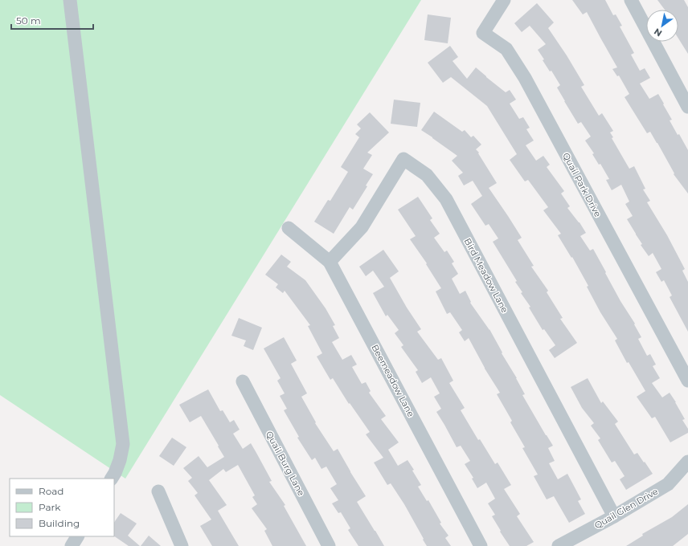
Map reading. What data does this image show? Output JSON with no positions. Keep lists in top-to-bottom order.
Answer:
{
  "streets": {
    "street": [
      "Quail Park Drive",
      "Bird Meadow Lane",
      "Beemeadow Lane",
      "Quail Burg Lane",
      "Quail Glen Drive"
    ]
  },
  "crossings": [
    ["Bird Meadow Lane", "Beemeadow Lane"],
    ["Bird Meadow Lane", "Quail Glen Drive"]
  ],
  "legend": ["Road", "Park", "Building"],
  "scale_bar": "50 m",
  "north": "bottom left"
}
